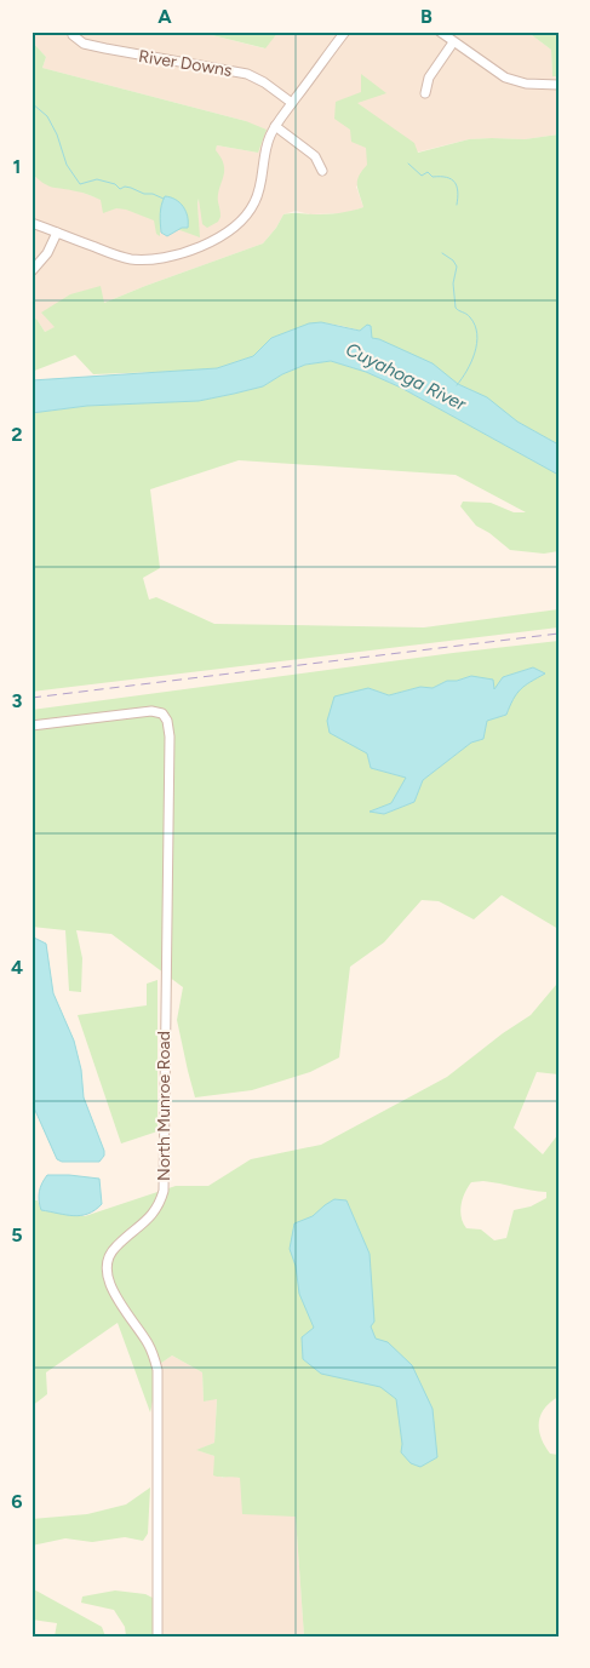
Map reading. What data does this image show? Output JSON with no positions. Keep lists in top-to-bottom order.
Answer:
{
  "streets": {
    "street": ["River Downs", "North Munroe Road"]
  },
  "water": ["Cuyahoga River"],
  "grid": {
    "columns": ["A", "B"],
    "rows": [
      "1",
      "2",
      "3",
      "4",
      "5",
      "6"
    ]
  }
}
